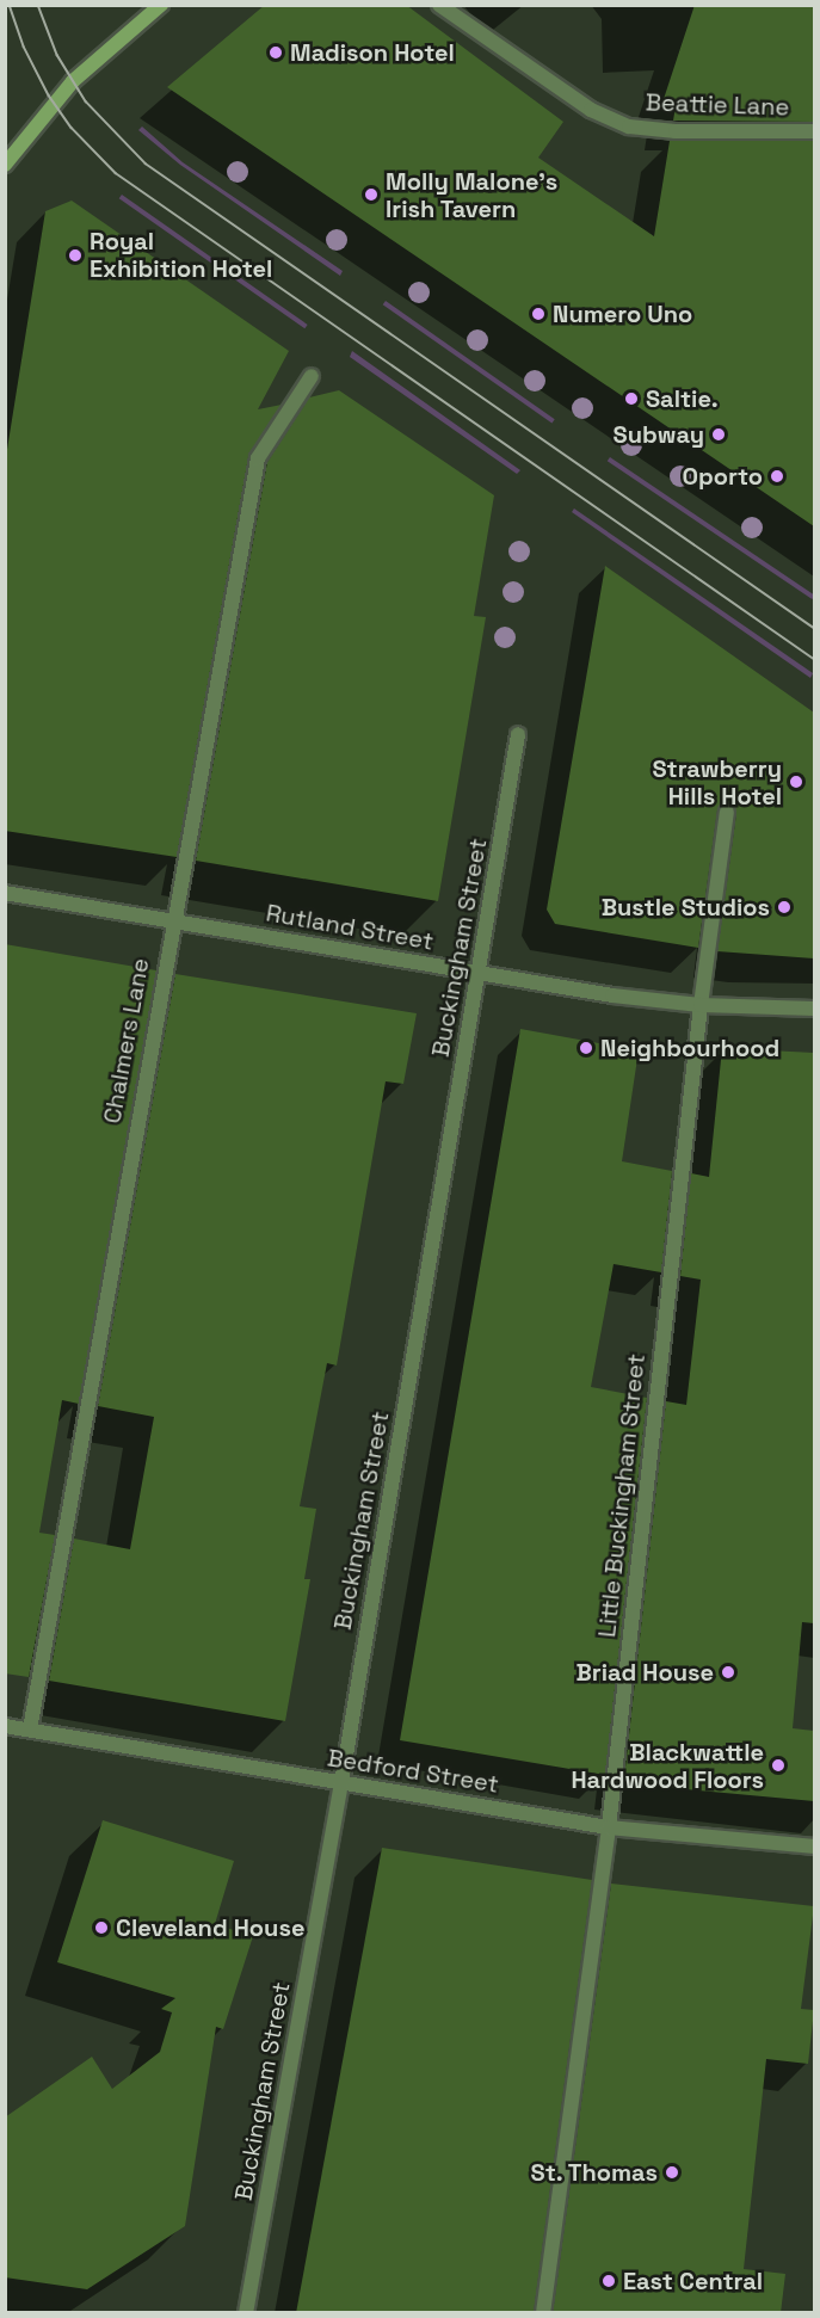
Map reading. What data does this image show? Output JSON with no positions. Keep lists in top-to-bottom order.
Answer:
{
  "streets": {
    "street": [
      "Beattie Lane",
      "Rutland Street",
      "Buckingham Street",
      "Chalmers Lane",
      "Little Buckingham Street",
      "Bedford Street"
    ]
  },
  "crossings": [
    ["Rutland Street", "Buckingham Street"],
    ["Rutland Street", "Chalmers Lane"],
    ["Rutland Street", "Little Buckingham Street"],
    ["Buckingham Street", "Bedford Street"],
    ["Chalmers Lane", "Bedford Street"],
    ["Little Buckingham Street", "Bedford Street"]
  ],
  "places": [
    "Madison Hotel",
    "Molly Malone's Irish Tavern",
    "Royal Exhibition Hotel",
    "Numero Uno",
    "Saltie.",
    "Subway",
    "Oporto",
    "Strawberry Hills Hotel",
    "Bustle Studios",
    "Neighbourhood",
    "Briad House",
    "Blackwattle Hardwood Floors",
    "Cleveland House",
    "St. Thomas",
    "East Central"
  ]
}
